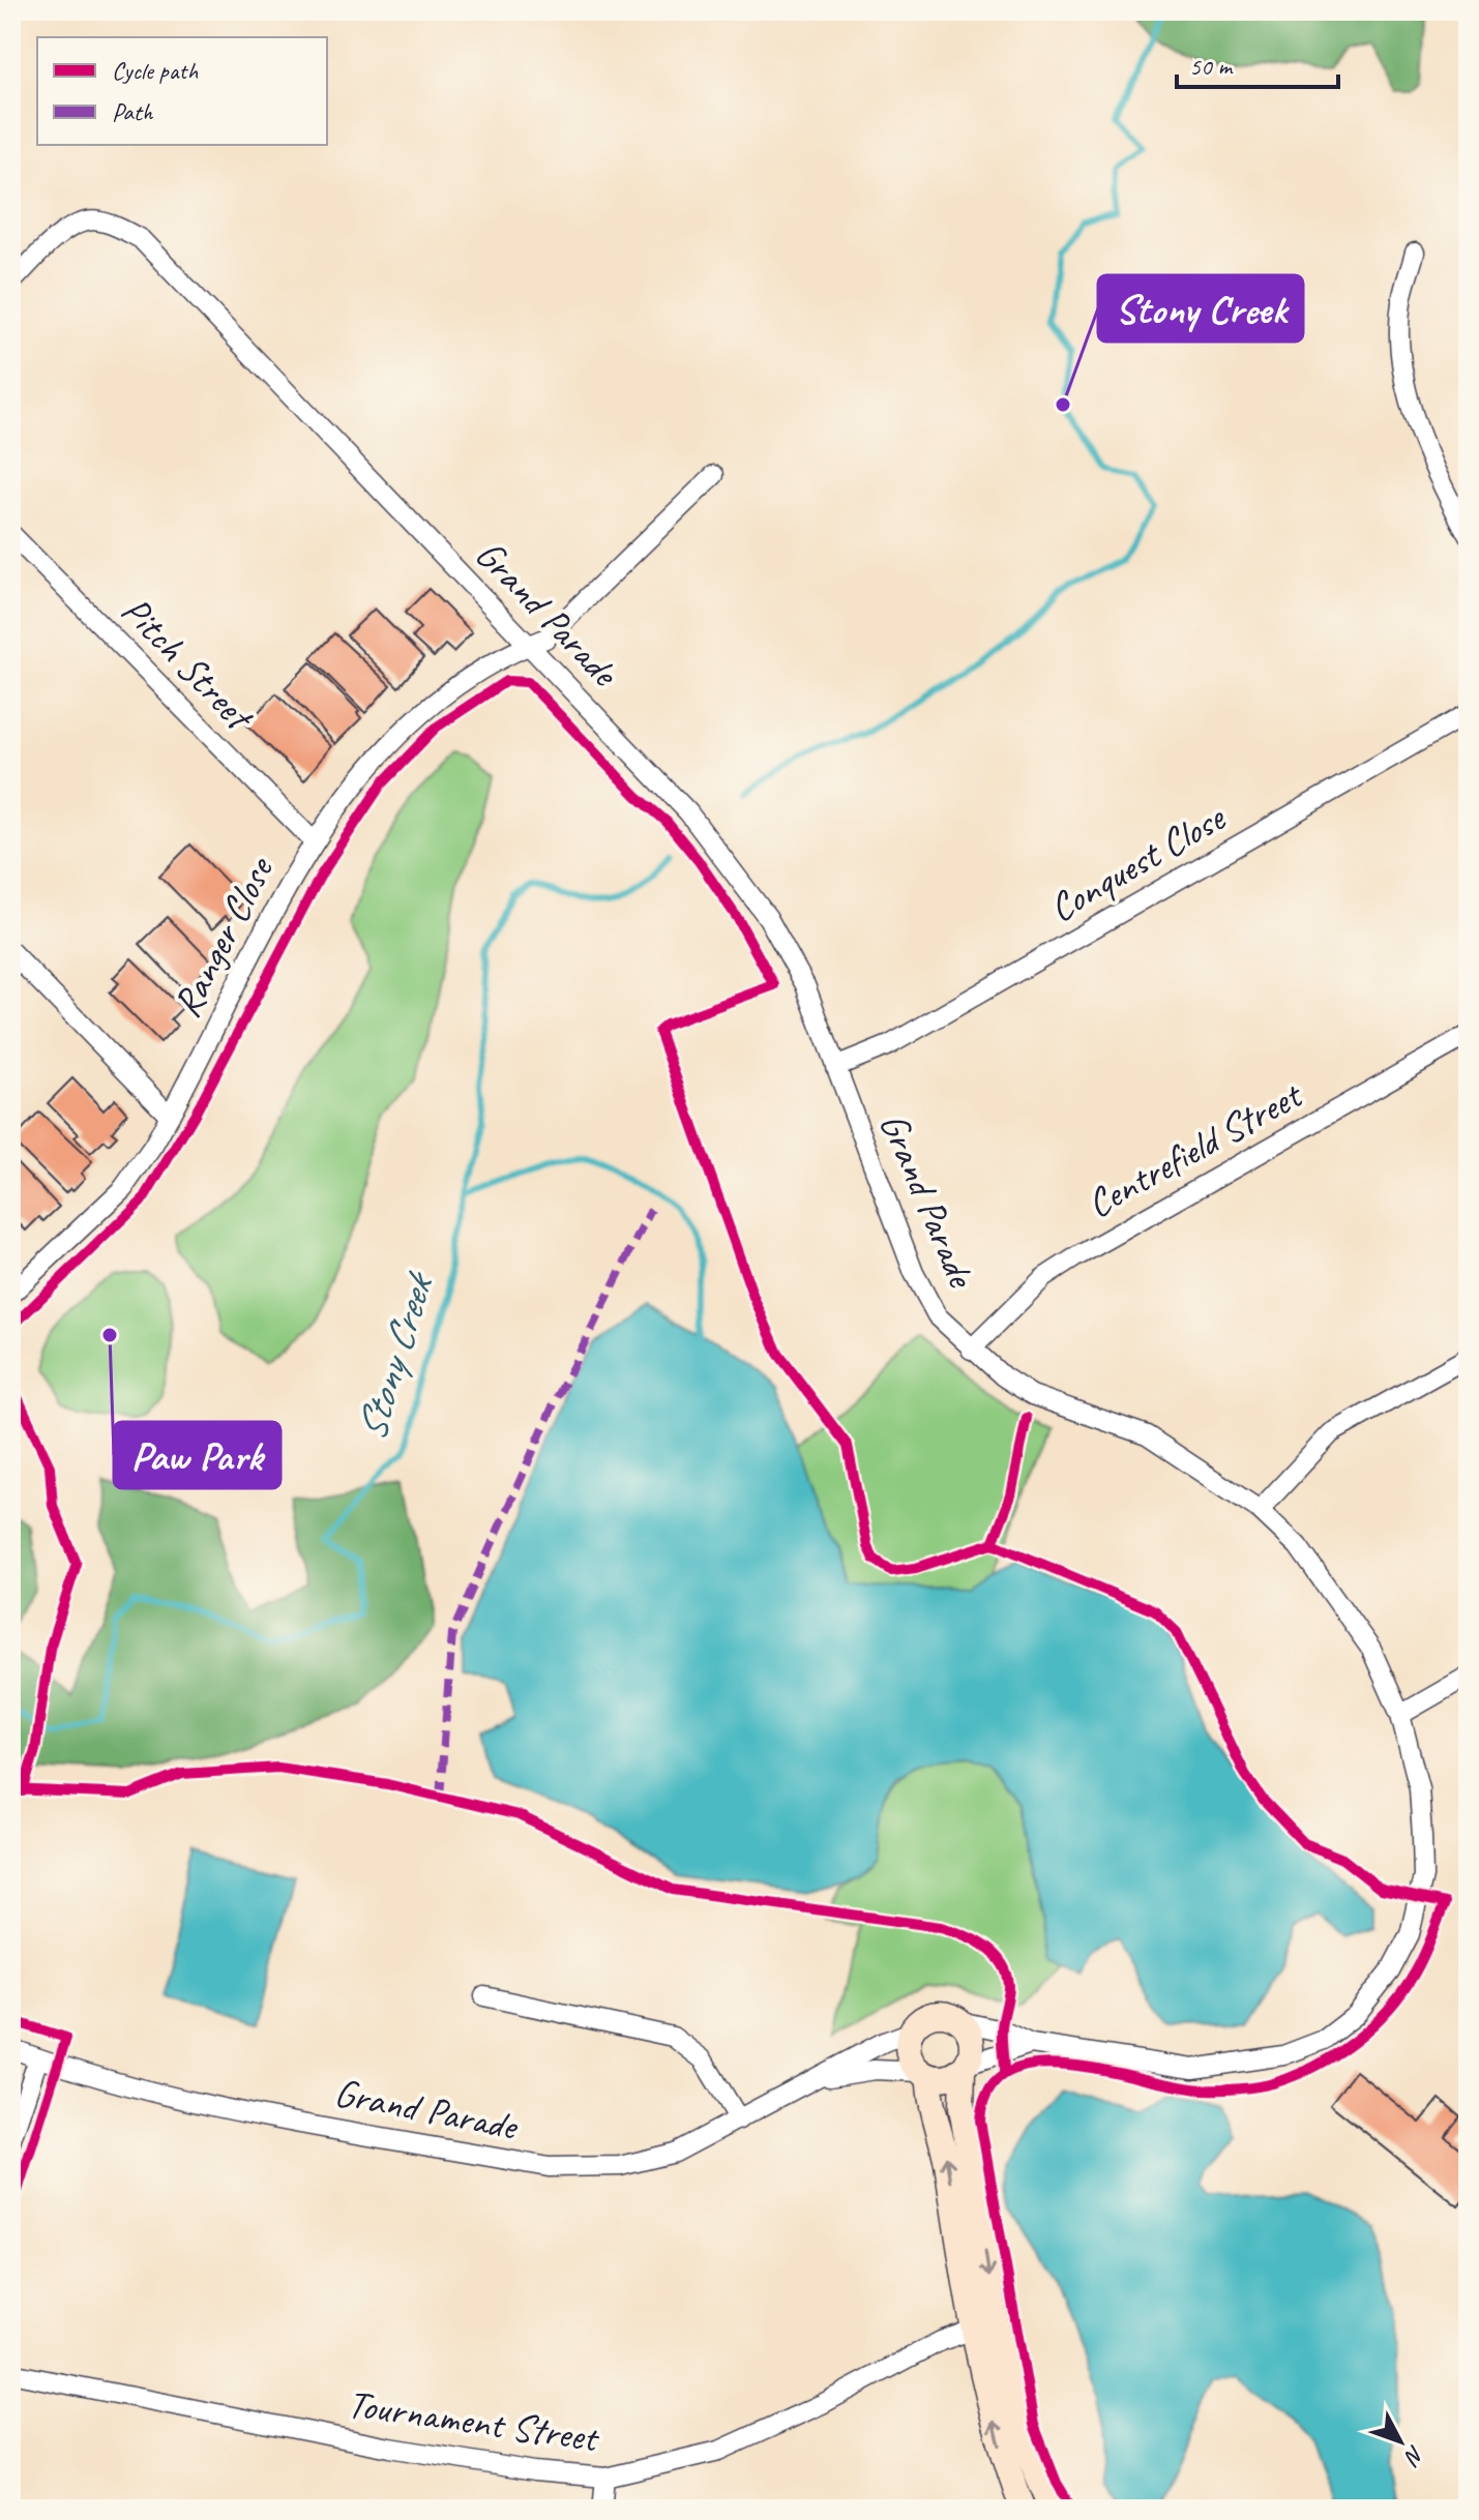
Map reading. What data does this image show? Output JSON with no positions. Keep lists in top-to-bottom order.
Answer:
{
  "streets": {
    "street": [
      "Grand Parade",
      "Pitch Street",
      "Conquest Close",
      "Ranger Close",
      "Centrefield Street",
      "Tournament Street"
    ]
  },
  "crossings": [
    ["Grand Parade", "Conquest Close"],
    ["Grand Parade", "Ranger Close"],
    ["Grand Parade", "Centrefield Street"],
    ["Pitch Street", "Ranger Close"]
  ],
  "water": ["Stony Creek"],
  "places": ["Stony Creek", "Paw Park"],
  "legend": ["Cycle path", "Path"],
  "scale_bar": "50 m",
  "north": "bottom right"
}
